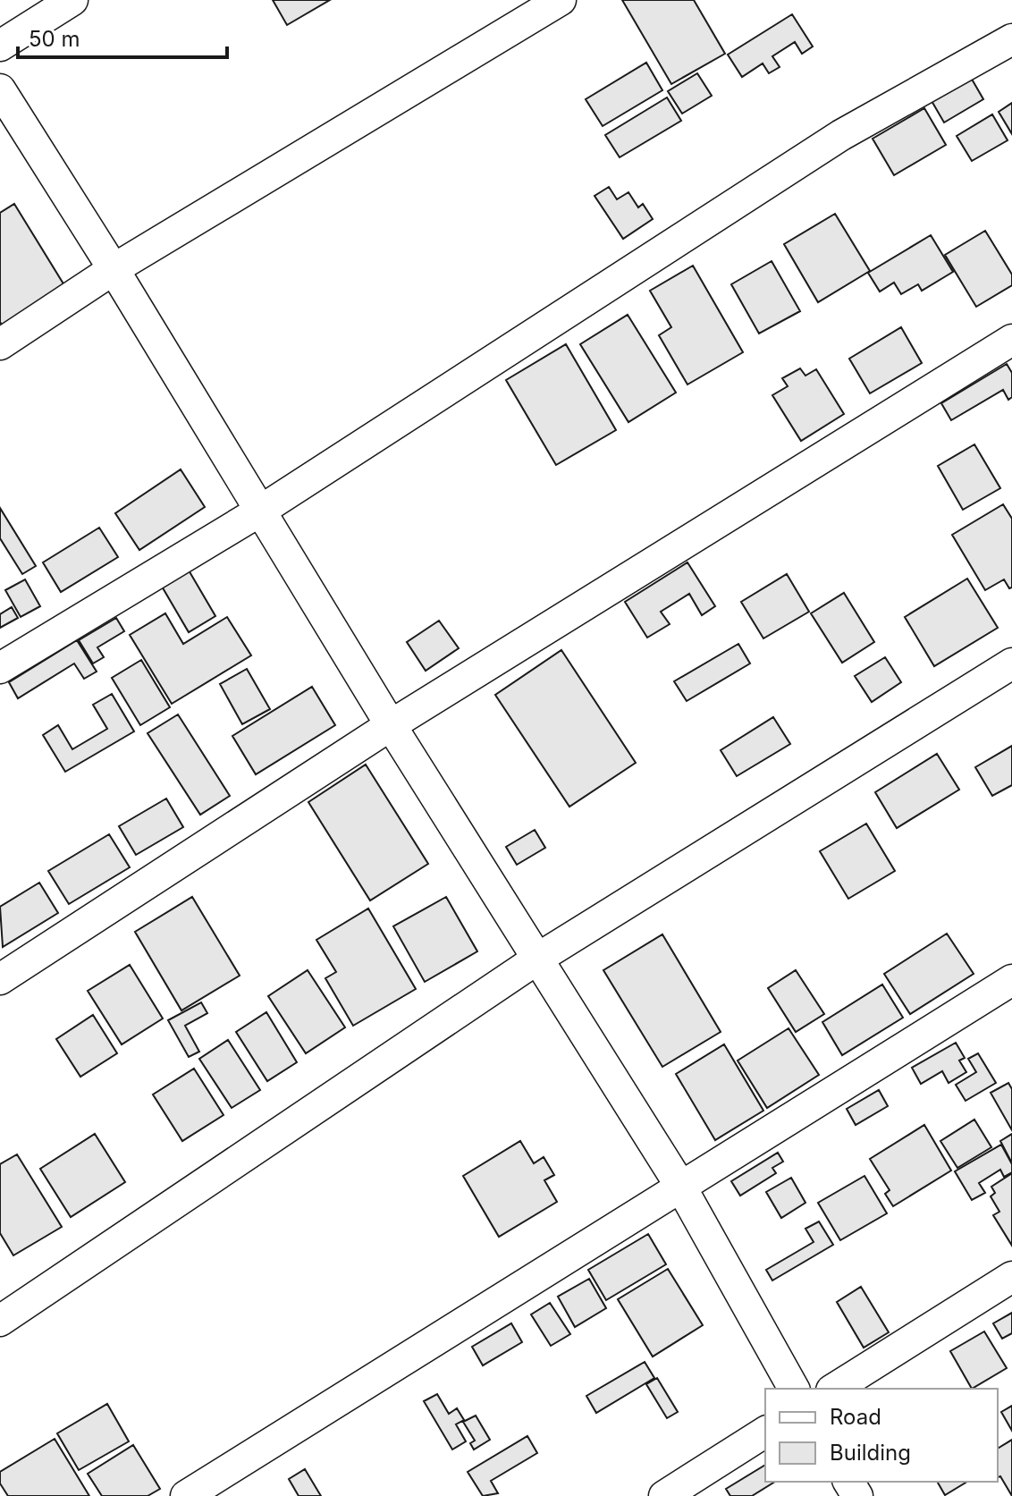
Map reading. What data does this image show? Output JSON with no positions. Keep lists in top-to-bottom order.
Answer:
{
  "legend": ["Road", "Building"],
  "scale_bar": "50 m"
}
